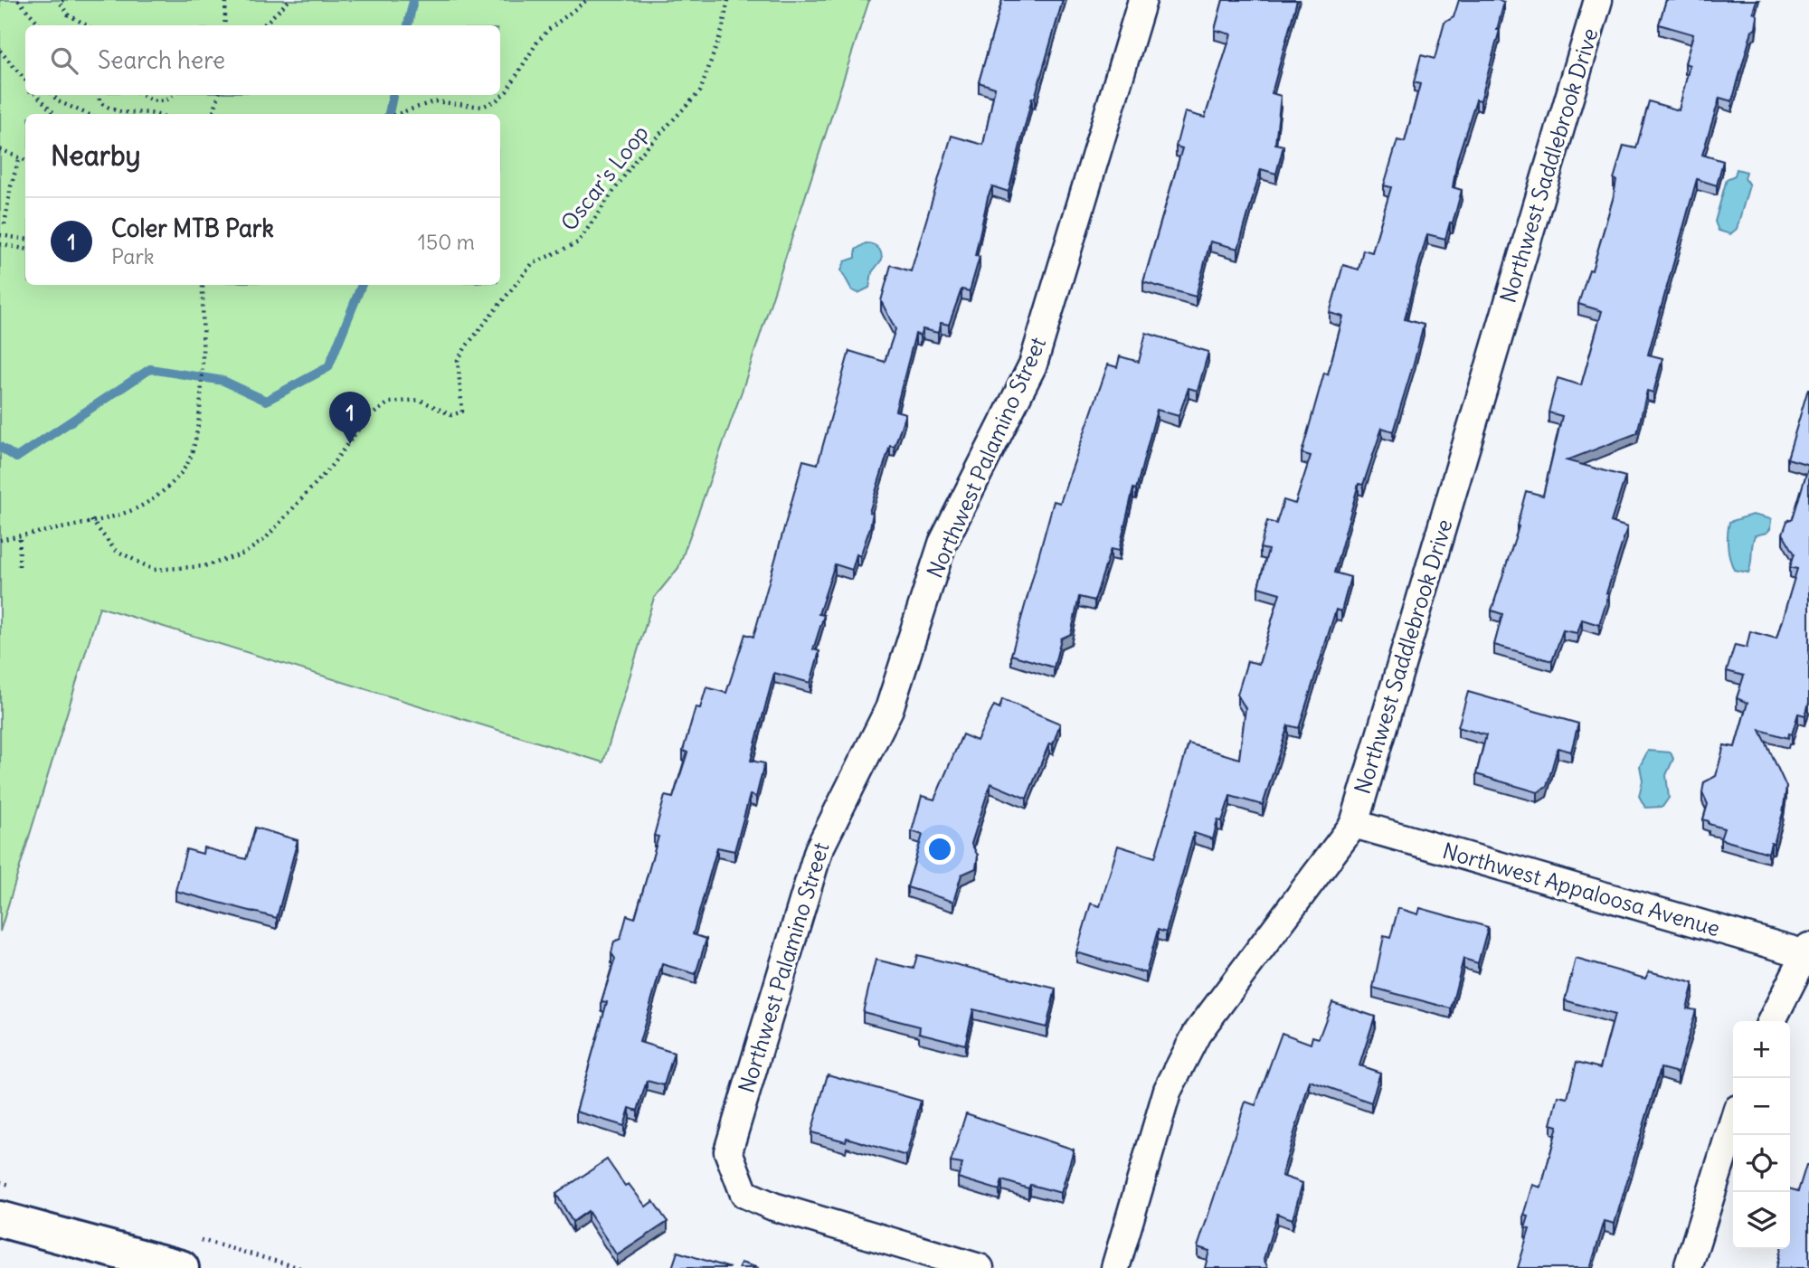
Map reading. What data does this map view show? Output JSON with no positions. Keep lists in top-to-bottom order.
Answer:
{
  "streets": {
    "street": ["Northwest Saddlebrook Drive", "Northwest Palamino Street", "Northwest Appaloosa Avenue"],
    "path": ["Oscar's Loop"]
  },
  "crossings": [
    ["Northwest Saddlebrook Drive", "Northwest Appaloosa Avenue"]
  ],
  "page": {
    "search": "Search here",
    "heading": "Nearby",
    "list": [
      {
        "mark": "1",
        "name": "Coler MTB Park",
        "note": "Park",
        "value": "150 m"
      }
    ],
    "pins": "1",
    "map_buttons": ["+", "−"]
  }
}
